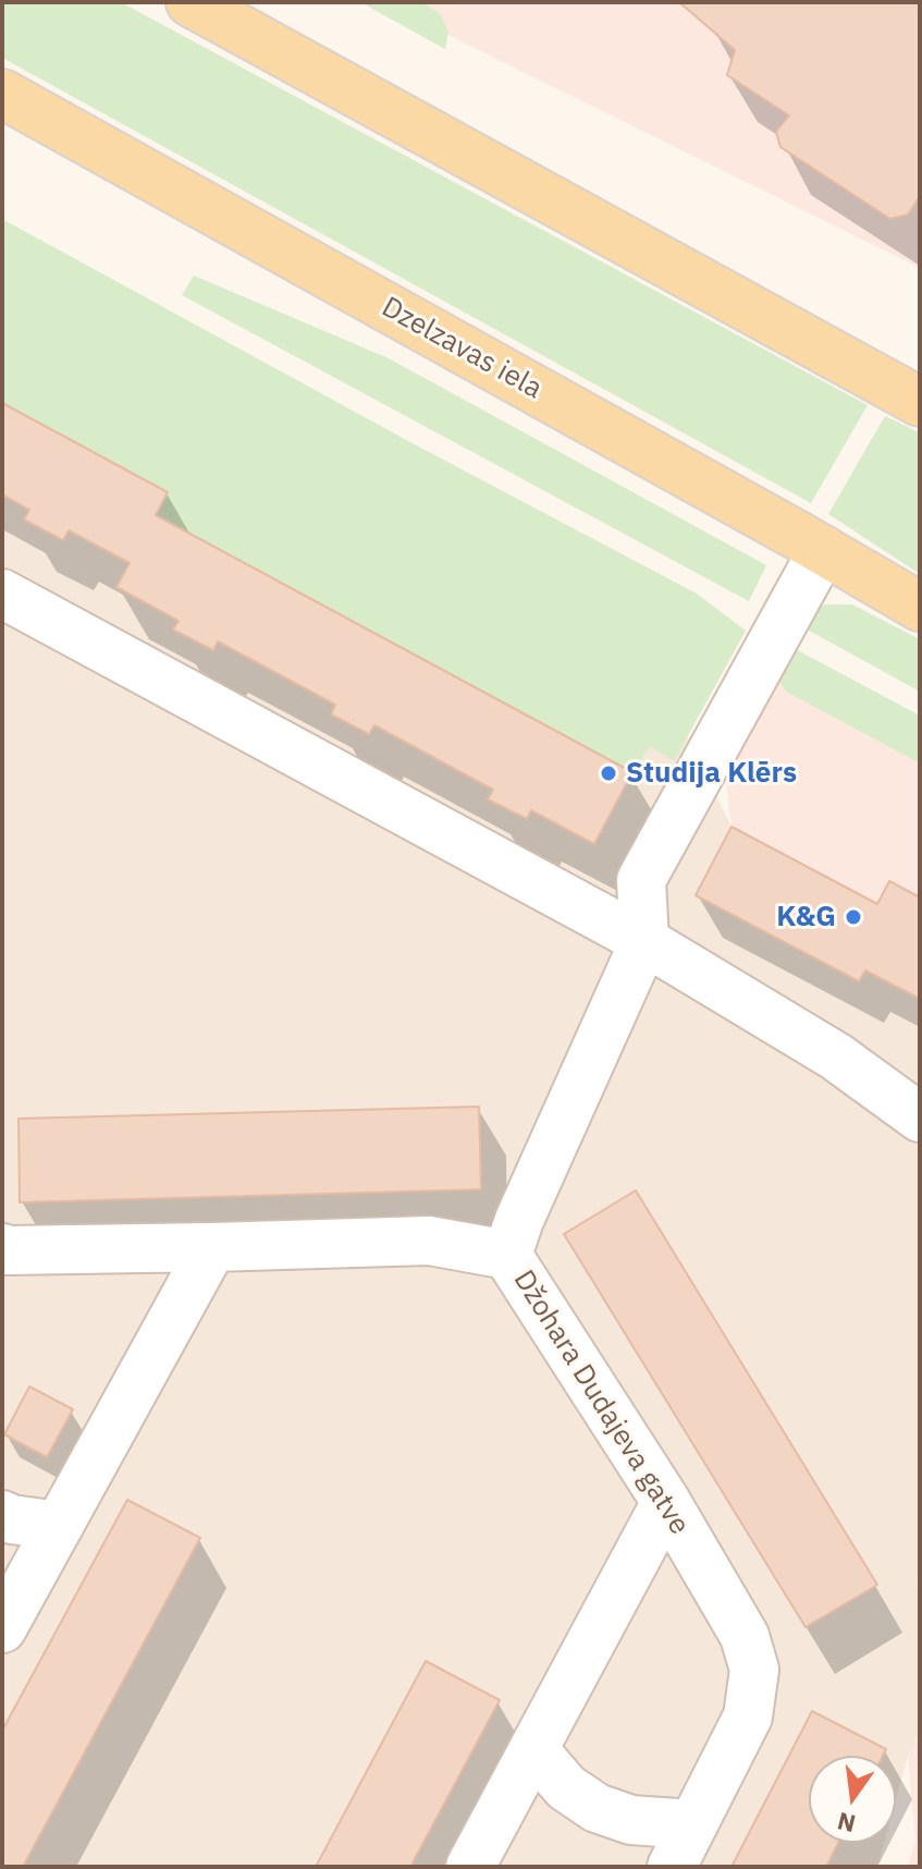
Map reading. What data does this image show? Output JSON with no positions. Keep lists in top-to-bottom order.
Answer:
{
  "streets": {
    "main road": ["Dzelzavas iela"],
    "street": ["Džohara Dudajeva gatve"]
  },
  "places": ["Studija Klērs", "K&G"],
  "north": "bottom"
}
